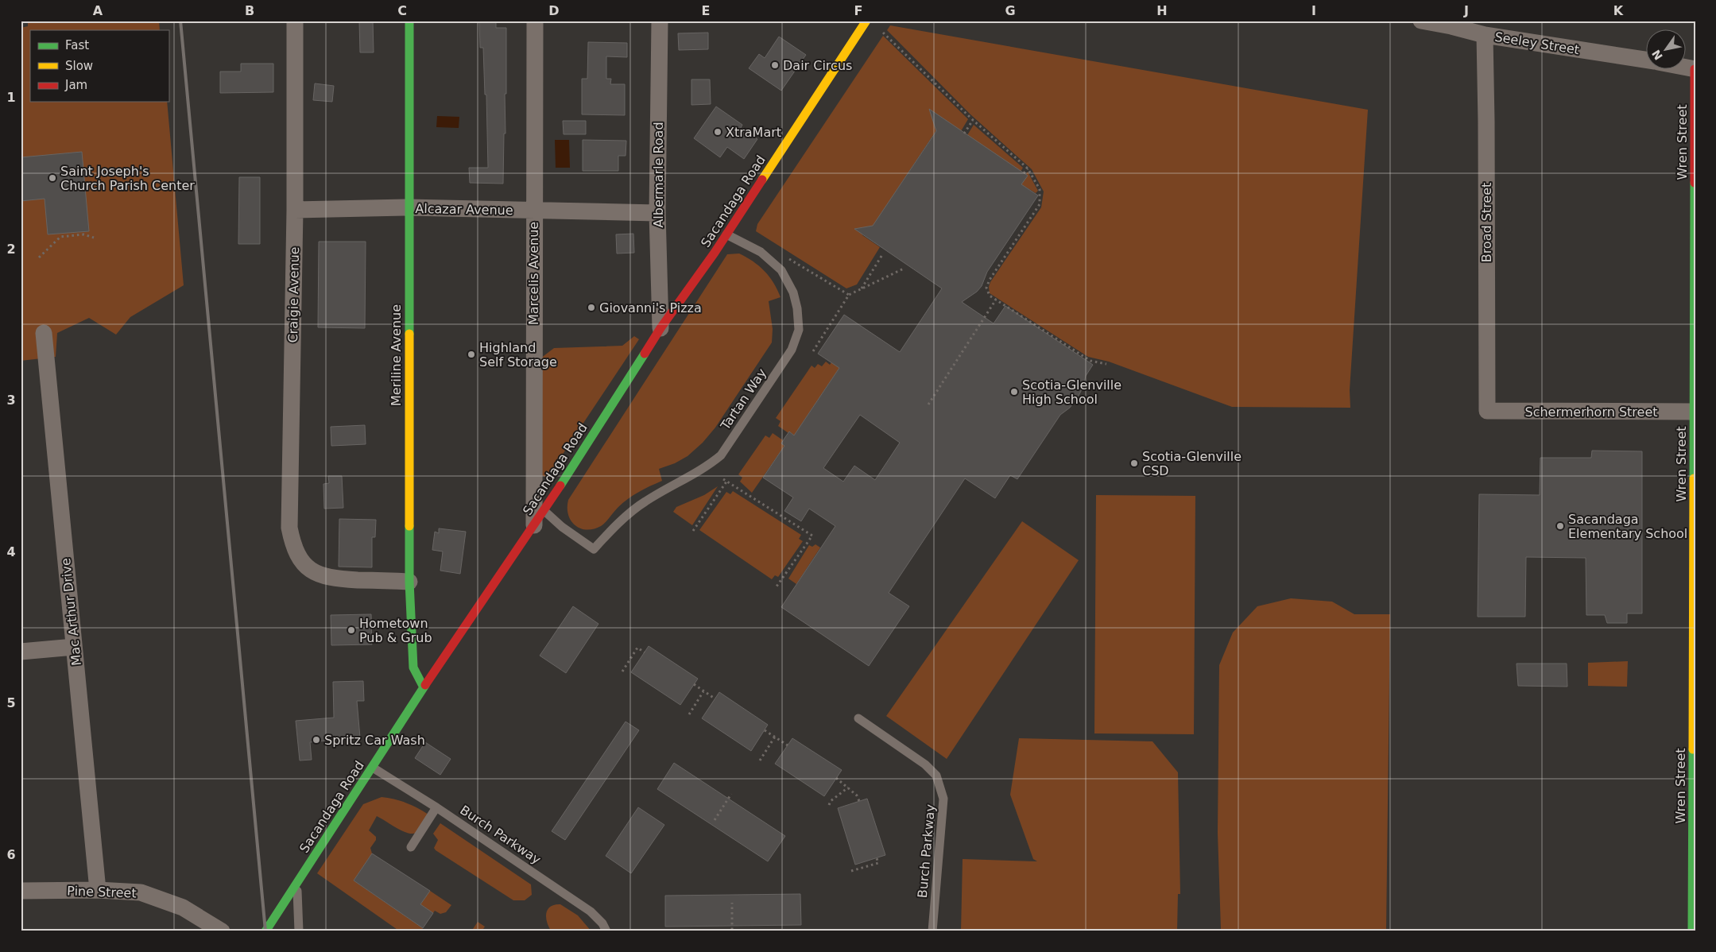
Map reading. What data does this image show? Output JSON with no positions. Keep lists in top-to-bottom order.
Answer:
{
  "streets": {
    "street": [
      "Seeley Street",
      "Wren Street",
      "Albermarle Road",
      "Sacandaga Road",
      "Alcazar Avenue",
      "Broad Street",
      "Marcelis Avenue",
      "Craigie Avenue",
      "Meriline Avenue",
      "Schermerhorn Street",
      "Mac Arthur Drive",
      "Pine Street"
    ],
    "lane": ["Tartan Way", "Burch Parkway"]
  },
  "crossings": [
    ["Seeley Street", "Broad Street"],
    ["Wren Street", "Schermerhorn Street"],
    ["Albermarle Road", "Sacandaga Road"],
    ["Albermarle Road", "Alcazar Avenue"],
    ["Sacandaga Road", "Marcelis Avenue"],
    ["Sacandaga Road", "Meriline Avenue"],
    ["Sacandaga Road", "Tartan Way"],
    ["Sacandaga Road", "Burch Parkway"],
    ["Alcazar Avenue", "Marcelis Avenue"],
    ["Alcazar Avenue", "Craigie Avenue"],
    ["Alcazar Avenue", "Meriline Avenue"],
    ["Broad Street", "Schermerhorn Street"],
    ["Craigie Avenue", "Meriline Avenue"],
    ["Mac Arthur Drive", "Pine Street"]
  ],
  "places": [
    "Dair Circus",
    "XtraMart",
    "Saint Joseph's Church Parish Center",
    "Giovanni's Pizza",
    "Highland Self Storage",
    "Scotia-Glenville High School",
    "Scotia-Glenville CSD",
    "Sacandaga Elementary School",
    "Hometown Pub & Grub",
    "Spritz Car Wash"
  ],
  "legend": ["Fast", "Slow", "Jam"],
  "north": "bottom left",
  "grid": {
    "columns": [
      "A",
      "B",
      "C",
      "D",
      "E",
      "F",
      "G",
      "H",
      "I",
      "J",
      "K"
    ],
    "rows": [
      "1",
      "2",
      "3",
      "4",
      "5",
      "6"
    ]
  }
}
